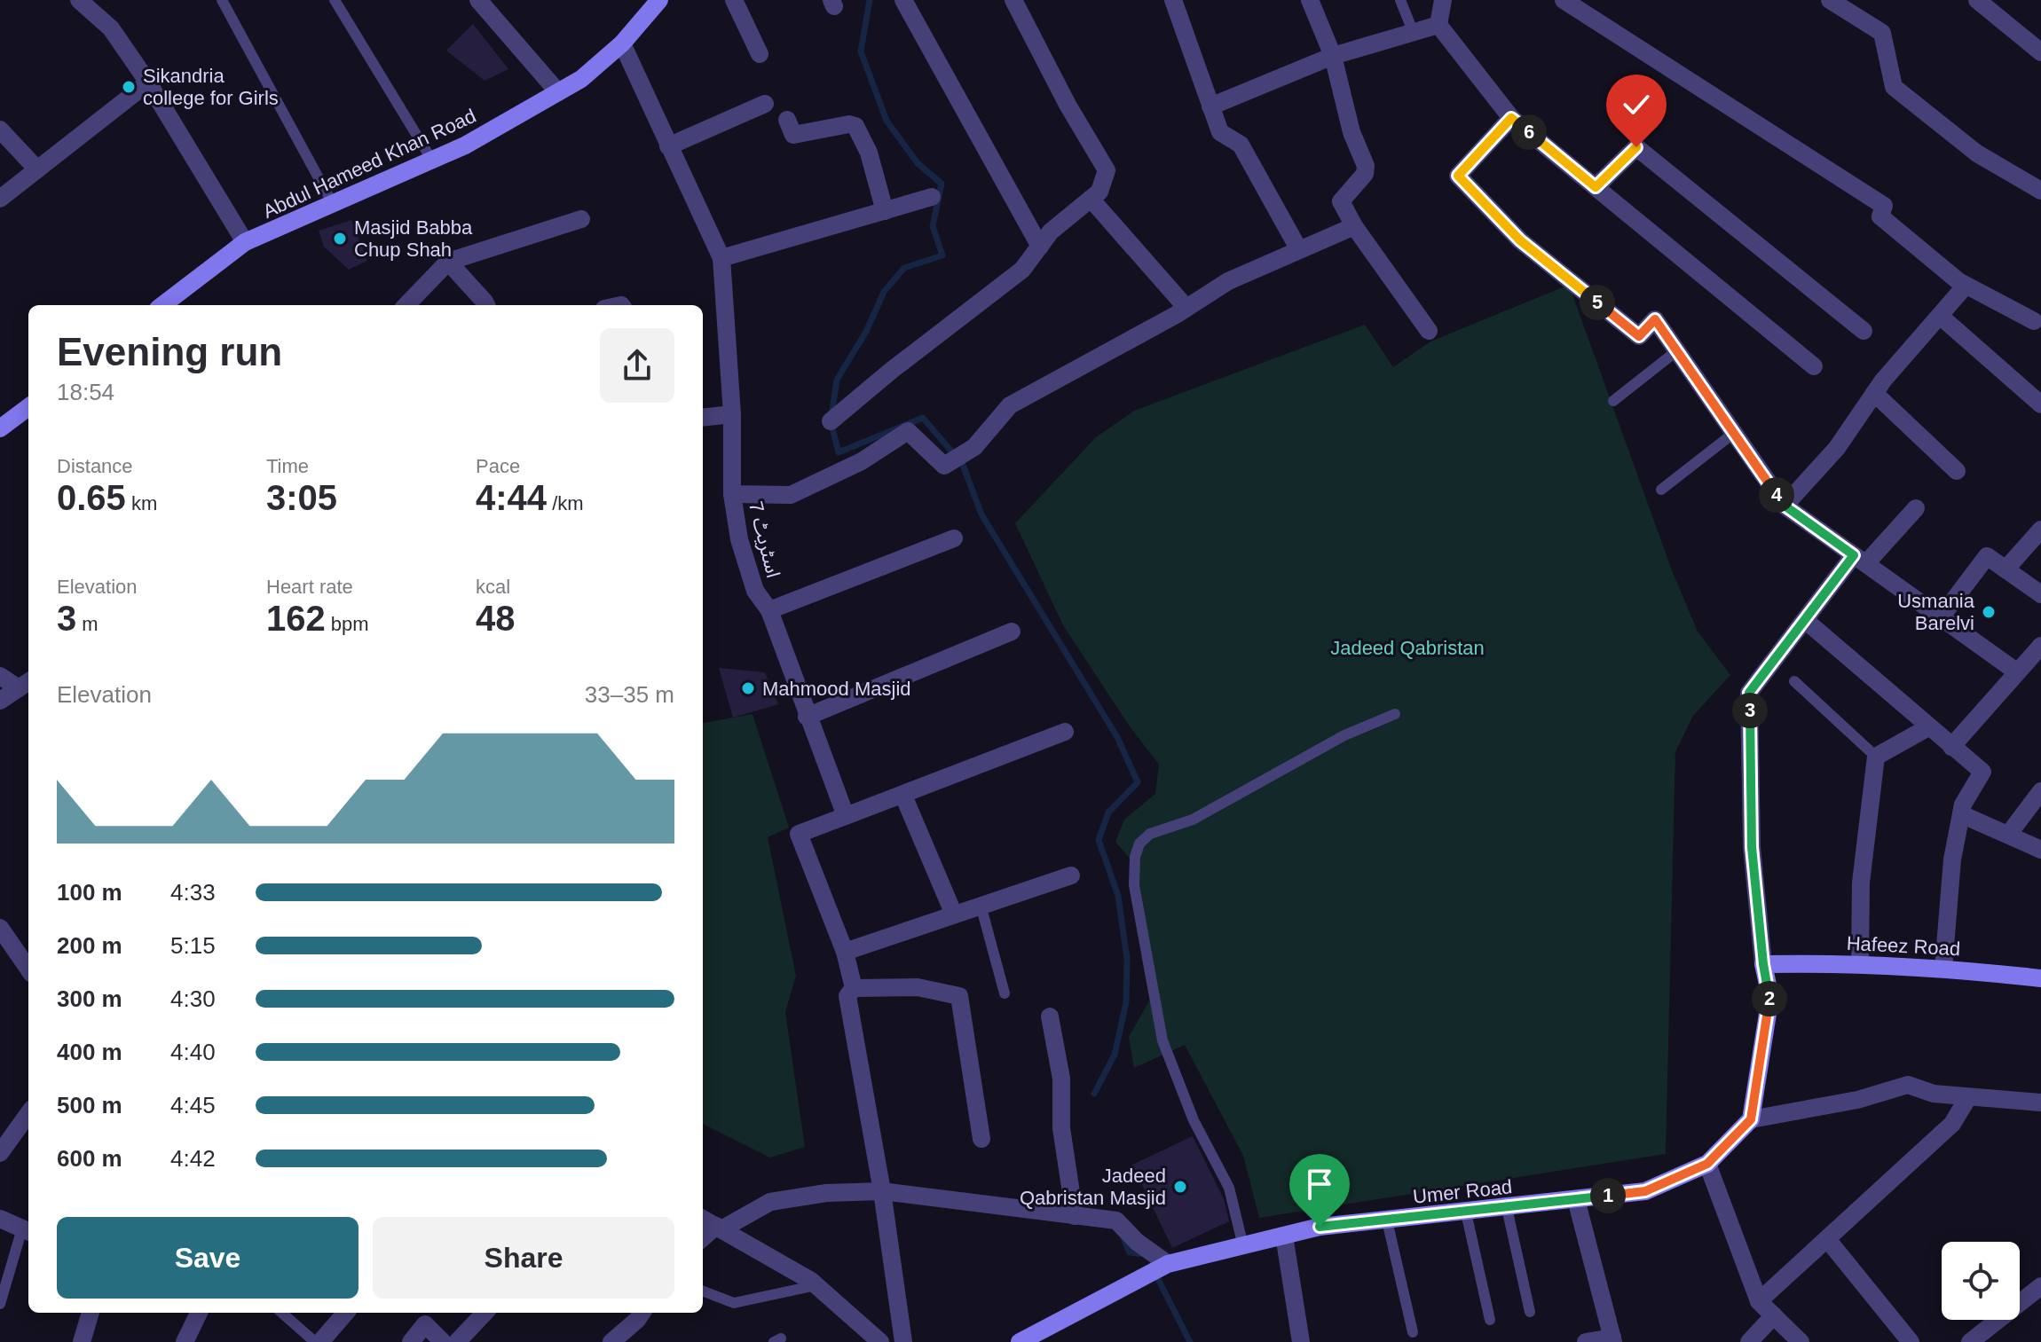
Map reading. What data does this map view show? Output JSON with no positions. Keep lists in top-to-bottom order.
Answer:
{
  "streets": {
    "street": [
      "Abdul Hameed Khan Road",
      "اسٹریٹ 7",
      "Hafeez Road",
      "Umer Road"
    ]
  },
  "crossings": [
    ["Abdul Hameed Khan Road", "اسٹریٹ 7"]
  ],
  "parks": ["Jadeed Qabristan"],
  "places": [
    "Sikandria college for Girls",
    "Masjid Babba Chup Shah",
    "Usmania Barelvi",
    "Mahmood Masjid",
    "Jadeed Qabristan Masjid"
  ],
  "page": {
    "pins": [
      "6",
      "5",
      "4",
      "3",
      "2",
      "1"
    ],
    "heading": ["Evening run", "18:54"],
    "stats": [
      ["Distance", "0.65 km"],
      ["Time", "3:05"],
      ["Pace", "4:44 /km"],
      ["Elevation", "3 m"],
      ["Heart rate", "162 bpm"],
      ["kcal", "48"]
    ],
    "chart": ["Elevation", "33–35 m"],
    "list": [
      {
        "name": "100 m",
        "note": "4:33"
      },
      {
        "name": "200 m",
        "note": "5:15"
      },
      {
        "name": "300 m",
        "note": "4:30"
      },
      {
        "name": "400 m",
        "note": "4:40"
      },
      {
        "name": "500 m",
        "note": "4:45"
      },
      {
        "name": "600 m",
        "note": "4:42"
      }
    ],
    "buttons": ["Save", "Share"]
  }
}
